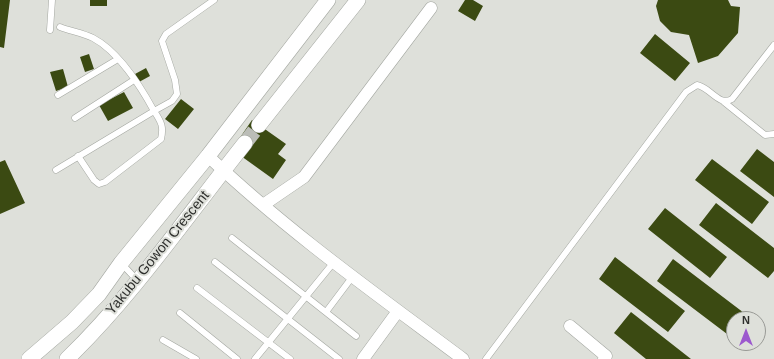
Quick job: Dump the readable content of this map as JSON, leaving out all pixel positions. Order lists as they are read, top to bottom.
{
  "streets": {
    "street": ["Yakubu Gowon Crescent"]
  },
  "north": "top"
}
